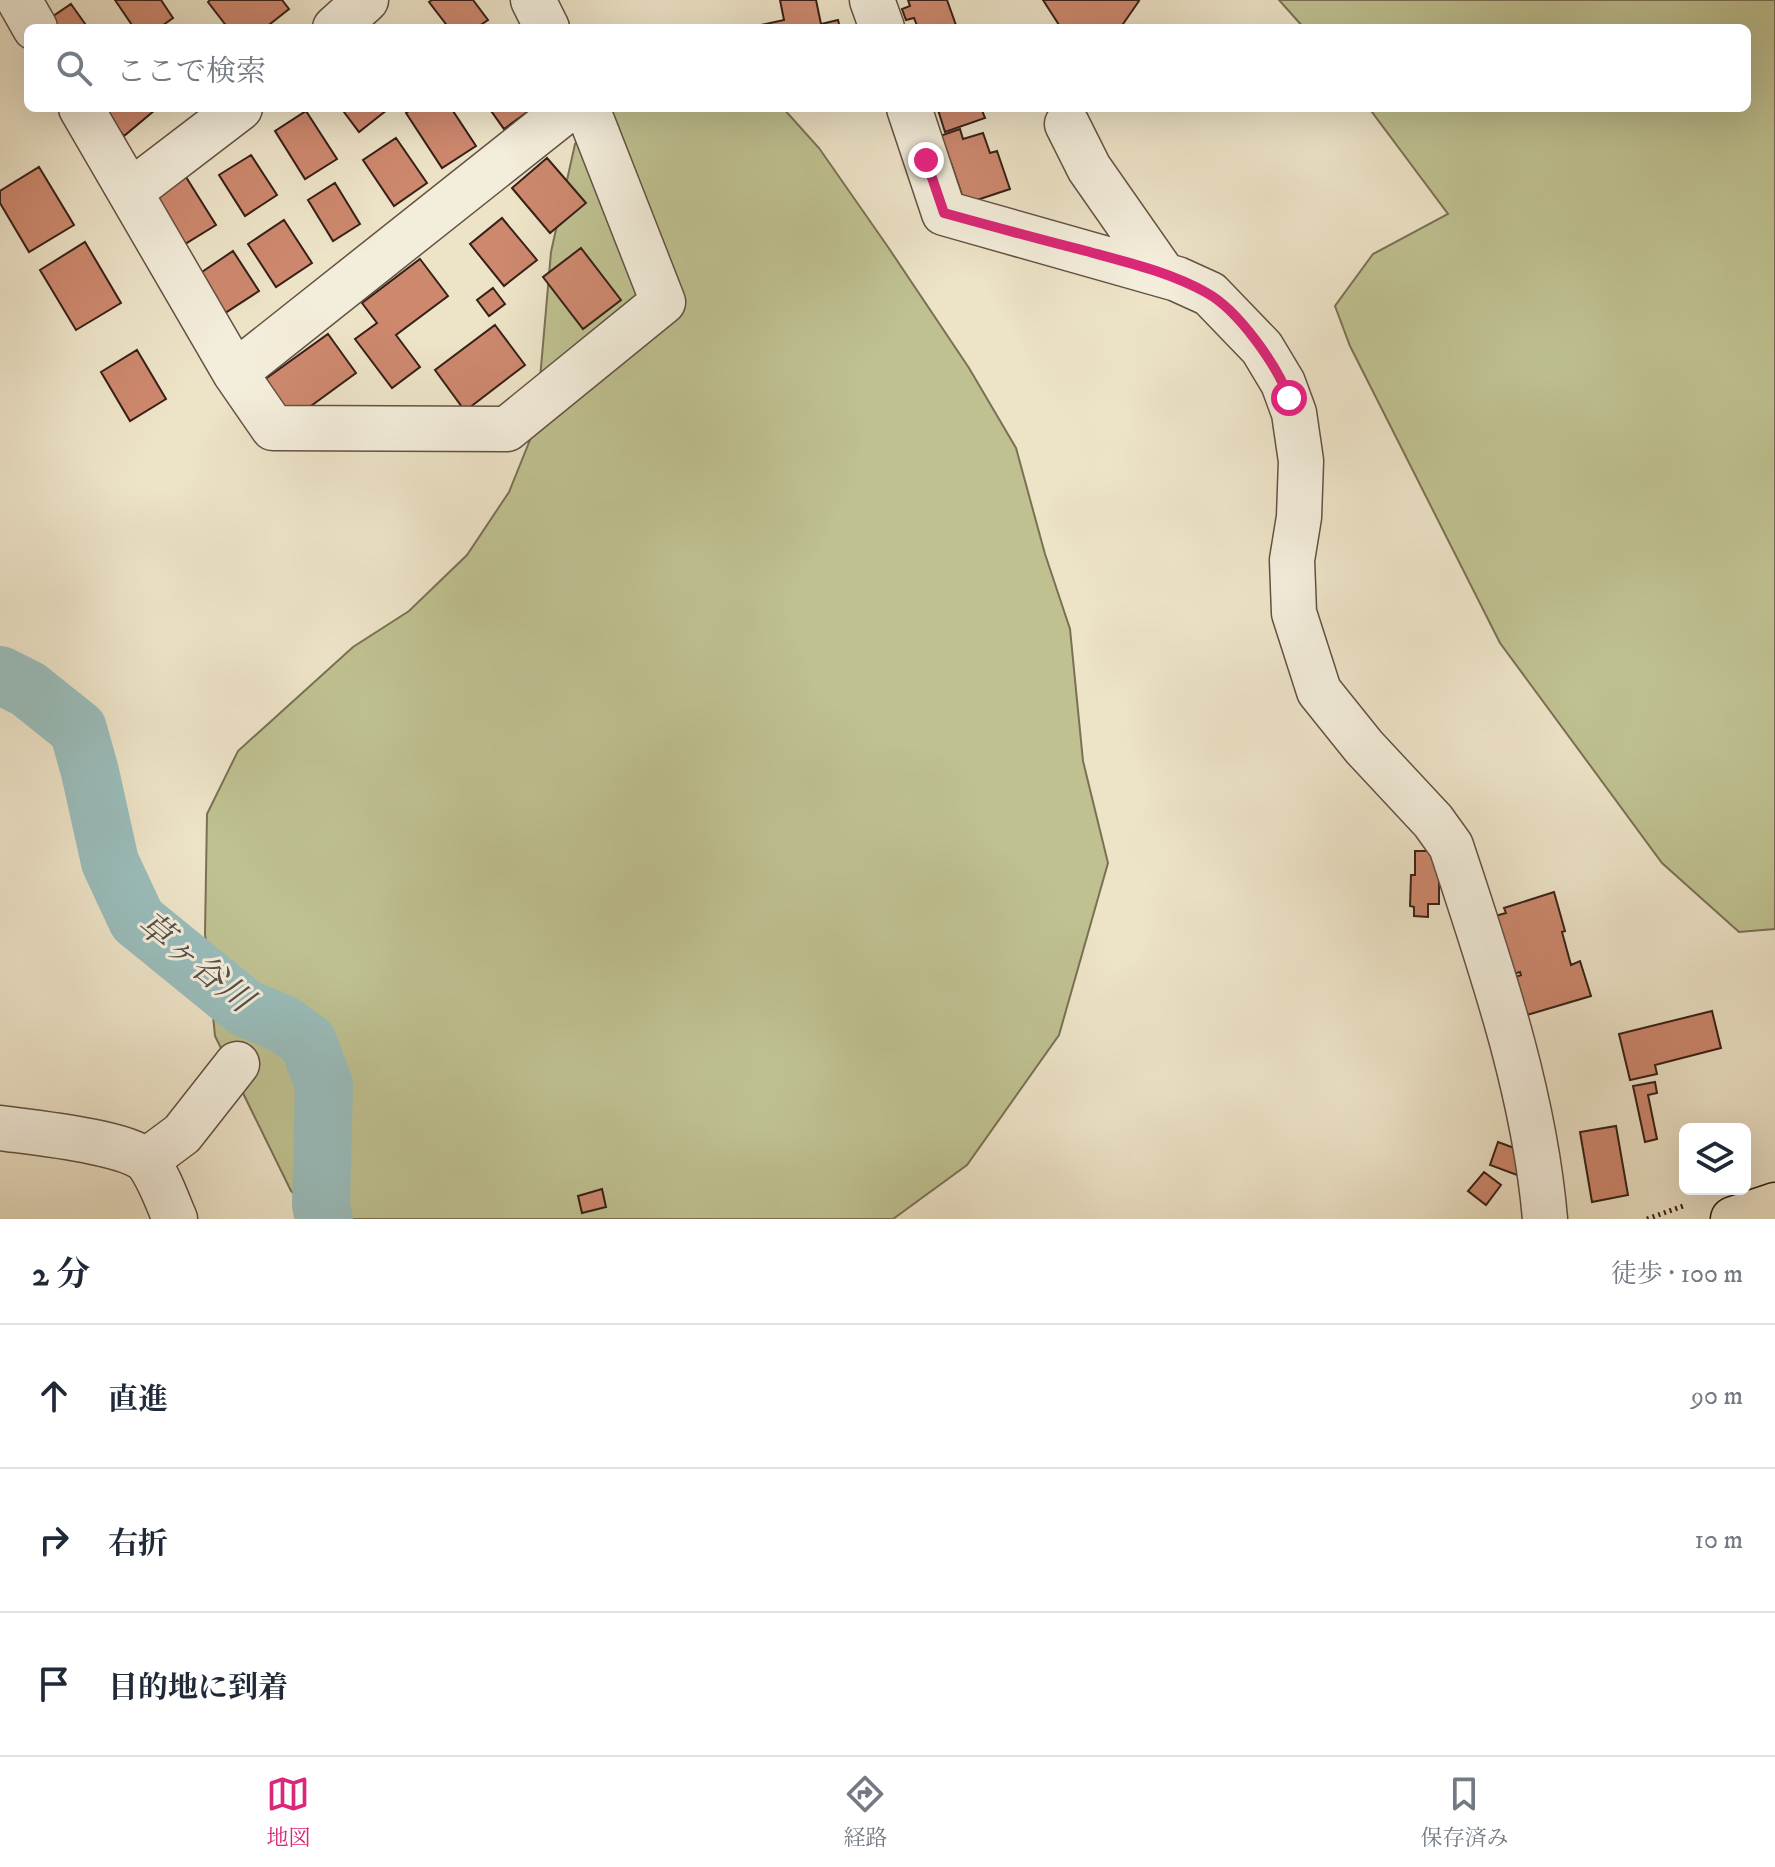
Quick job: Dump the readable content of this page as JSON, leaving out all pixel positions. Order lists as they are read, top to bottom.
{
  "water": ["草ヶ谷川"],
  "page": {
    "search": "ここで検索",
    "heading": ["2 分", "徒歩 · 100 m"],
    "list": [
      ["直進", "90 m"],
      ["右折", "10 m"],
      "目的地に到着"
    ],
    "nav": ["地図", "経路", "保存済み"]
  }
}
